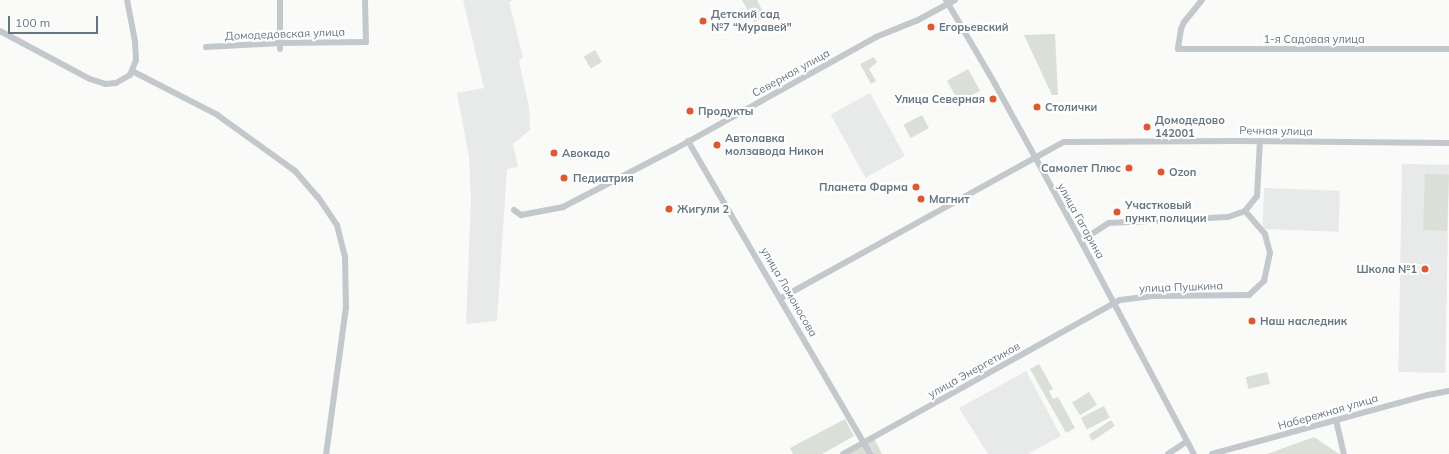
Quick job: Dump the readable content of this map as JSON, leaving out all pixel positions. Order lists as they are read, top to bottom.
{
  "streets": {
    "street": [
      "Домодедовская улица",
      "1-я Садовая улица",
      "Северная улица",
      "Речная улица",
      "улица Гагарина",
      "улица Пушкина",
      "улица Ломоносова",
      "улица Энергетиков",
      "Набережная улица"
    ]
  },
  "crossings": [
    ["Северная улица", "улица Гагарина"],
    ["Северная улица", "улица Ломоносова"],
    ["Речная улица", "улица Гагарина"],
    ["Речная улица", "улица Ломоносова"],
    ["улица Гагарина", "улица Пушкина"],
    ["улица Гагарина", "улица Энергетиков"],
    ["улица Пушкина", "улица Энергетиков"],
    ["улица Ломоносова", "улица Энергетиков"]
  ],
  "places": [
    "Детский сад №7 “Муравей\"",
    "Егорьевский",
    "Улица Северная",
    "Столички",
    "Продукты",
    "Домодедово 142001",
    "Автолавка молзавода Никон",
    "Авокадо",
    "Самолет Плюс",
    "Ozon",
    "Педиатрия",
    "Планета Фарма",
    "Магнит",
    "Жигули 2",
    "Участковый пункт полиции",
    "Школа №1",
    "Наш наследник"
  ],
  "scale_bar": "100 m"
}
